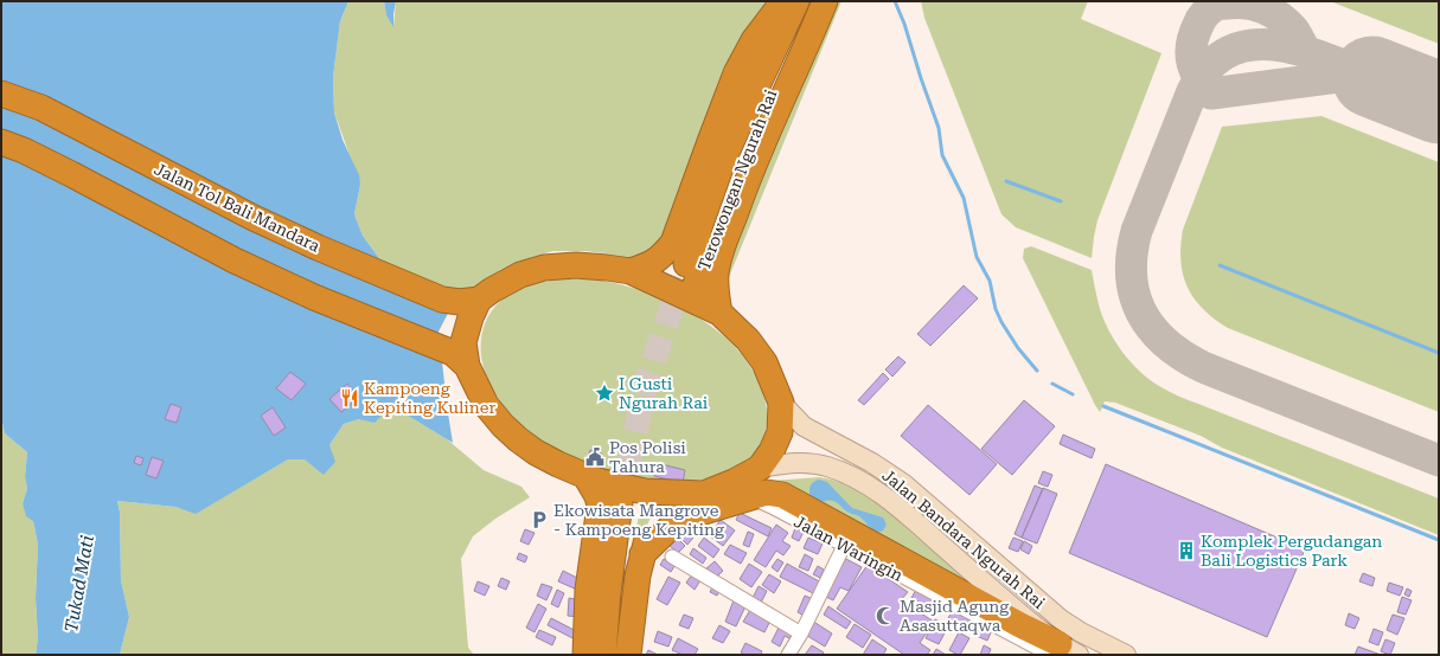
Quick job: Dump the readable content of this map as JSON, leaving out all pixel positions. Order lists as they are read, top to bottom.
{
  "streets": {
    "highway": ["Terowongan Ngurah Rai", "Jalan Tol Bali Mandara"],
    "main road": ["Jalan Bandara Ngurah Rai"],
    "street": ["Jalan Waringin"]
  },
  "water": ["Tukad Mati"],
  "places": {
    "place": ["I Gusti Ngurah Rai"],
    "restaurant": ["Kampoeng Kepiting Kuliner"],
    "public building": ["Pos Polisi Tahura"],
    "parking": ["Ekowisata Mangrove - Kampoeng Kepiting"],
    "building": ["Komplek Pergudangan Bali Logistics Park"],
    "mosque": ["Masjid Agung Asasuttaqwa"]
  }
}
